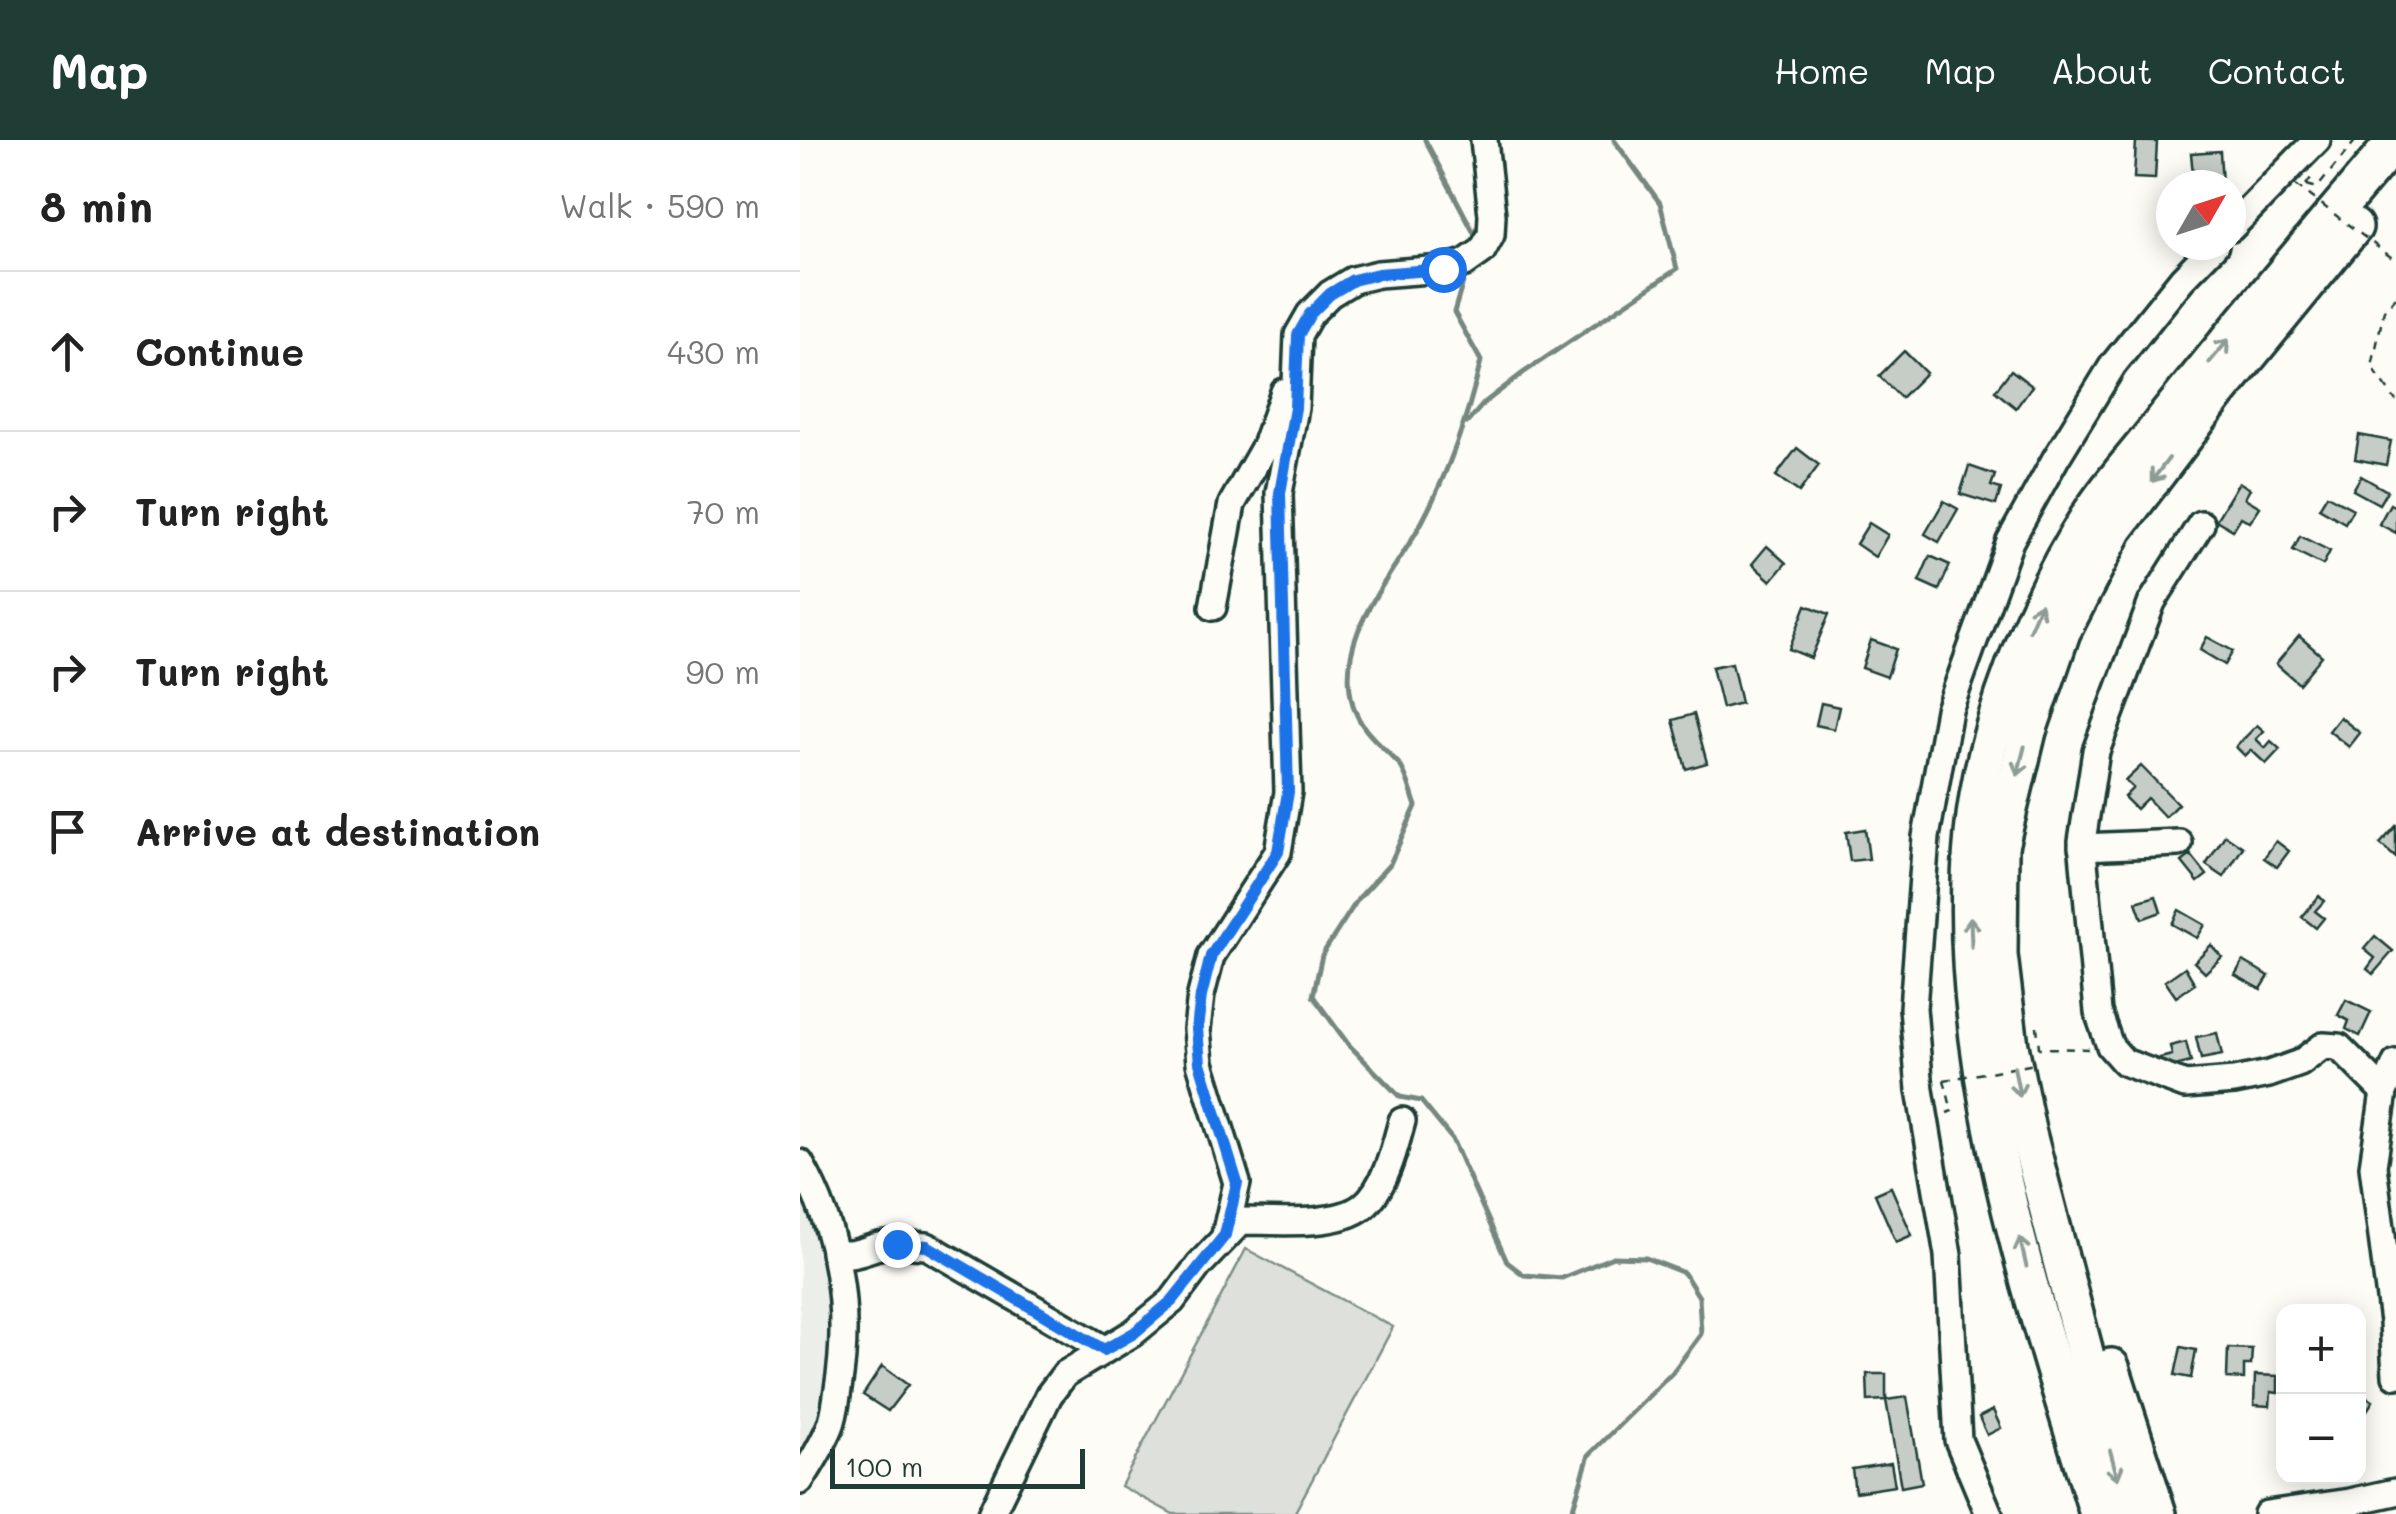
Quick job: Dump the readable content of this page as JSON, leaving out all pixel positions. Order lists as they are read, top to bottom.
{
  "scale_bar": "100 m",
  "north": "top right",
  "page": {
    "header": "Map",
    "nav": [
      "Home",
      "Map",
      "About",
      "Contact"
    ],
    "heading": ["8 min", "Walk · 590 m"],
    "list": [
      ["Continue", "430 m"],
      ["Turn right", "70 m"],
      ["Turn right", "90 m"],
      "Arrive at destination"
    ],
    "map_buttons": ["+", "−"],
    "scale": "100 m"
  }
}
